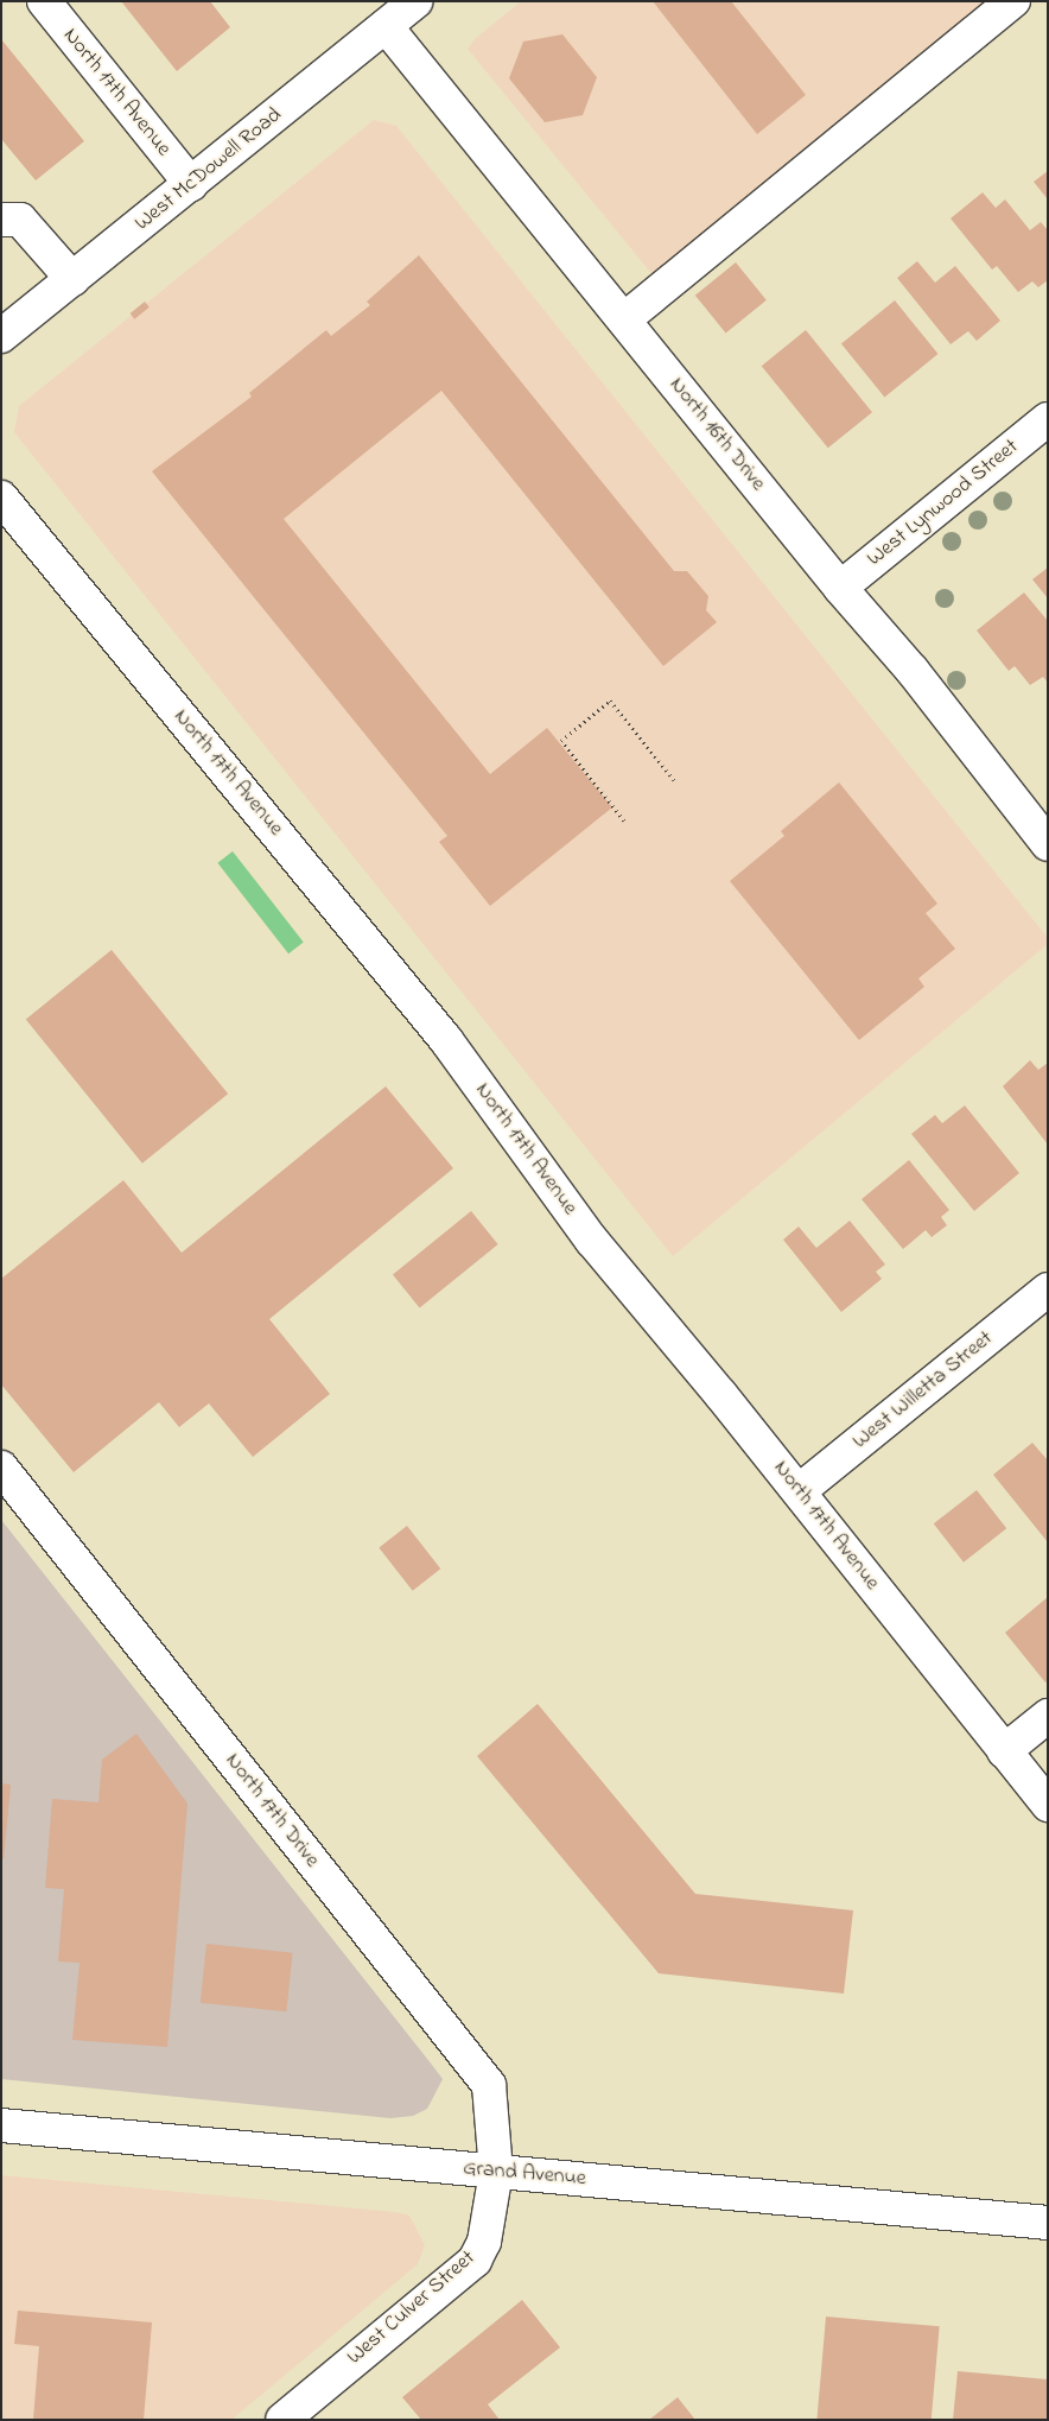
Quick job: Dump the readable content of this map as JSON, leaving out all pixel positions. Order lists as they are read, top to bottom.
{
  "streets": {
    "street": [
      "North 17th Avenue",
      "West McDowell Road",
      "North 16th Drive",
      "West Lynwood Street",
      "West Willetta Street",
      "North 17th Drive",
      "Grand Avenue",
      "West Culver Street"
    ]
  },
  "crossings": [
    ["North 17th Avenue", "West McDowell Road"],
    ["North 17th Avenue", "West Willetta Street"],
    ["West McDowell Road", "North 16th Drive"],
    ["North 16th Drive", "West Lynwood Street"],
    ["North 17th Drive", "Grand Avenue"],
    ["North 17th Drive", "West Culver Street"],
    ["Grand Avenue", "West Culver Street"]
  ]
}
